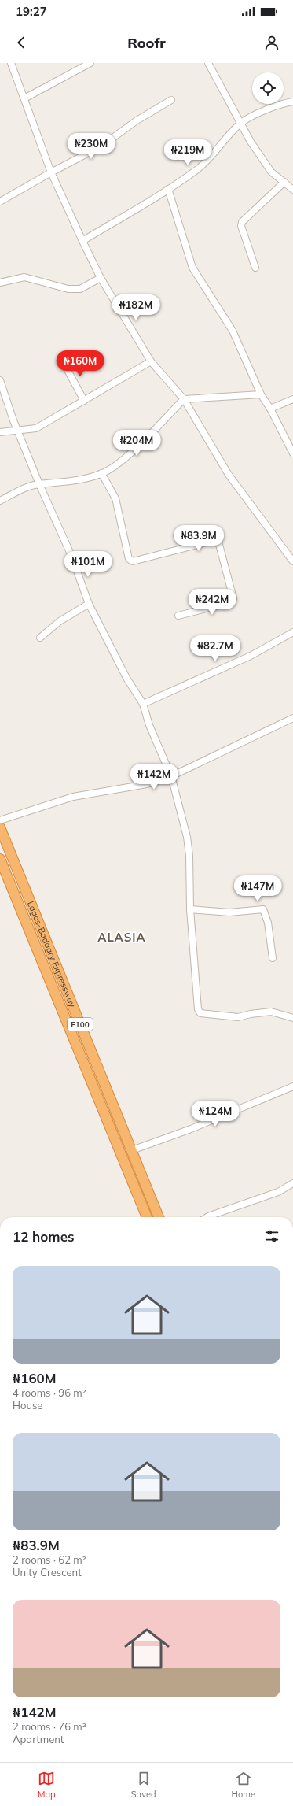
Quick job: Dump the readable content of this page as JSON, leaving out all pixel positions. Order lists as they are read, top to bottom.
{
  "streets": {
    "highway": ["Lagos-Badagry Expressway", "F100"]
  },
  "districts": ["ALASIA"],
  "page": {
    "status": "19:27",
    "header": "Roofr",
    "price": [
      "₦230M",
      "₦219M",
      "₦182M",
      "₦160M",
      "₦204M",
      "₦83.9M",
      "₦101M",
      "₦242M",
      "₦82.7M",
      "₦142M",
      "₦147M",
      "₦124M"
    ],
    "heading": "12 homes",
    "list": [
      {
        "name": "₦160M",
        "note": "4 rooms · 96 m² · House"
      },
      {
        "name": "₦83.9M",
        "note": "2 rooms · 62 m² · Unity Crescent"
      },
      {
        "name": "₦142M",
        "note": "2 rooms · 76 m² · Apartment"
      }
    ],
    "tabs": ["Map", "Saved", "Home"]
  }
}
